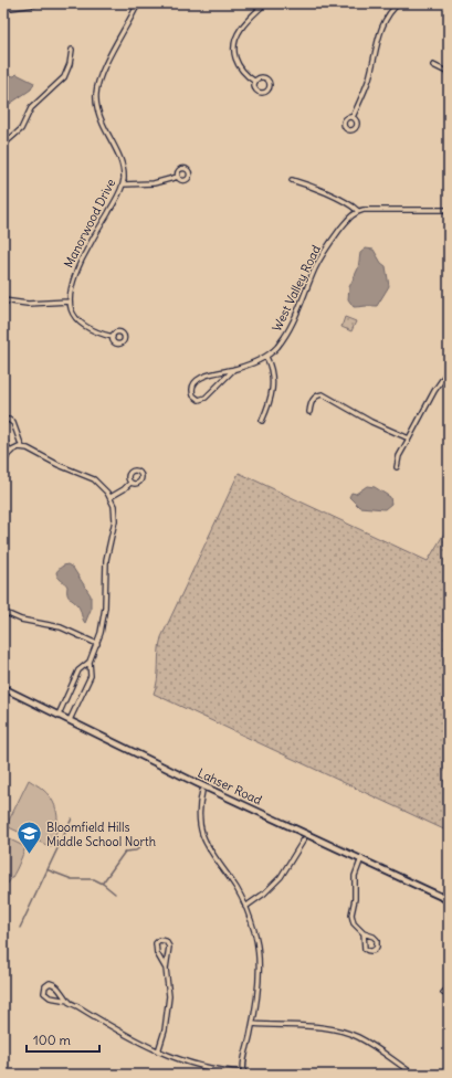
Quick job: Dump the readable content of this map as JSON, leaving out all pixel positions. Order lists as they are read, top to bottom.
{
  "streets": {
    "street": ["Manorwood Drive", "West Valley Road", "Lahser Road"]
  },
  "places": {
    "school or university": ["Bloomfield Hills Middle School North"]
  },
  "scale_bar": "100 m"
}
